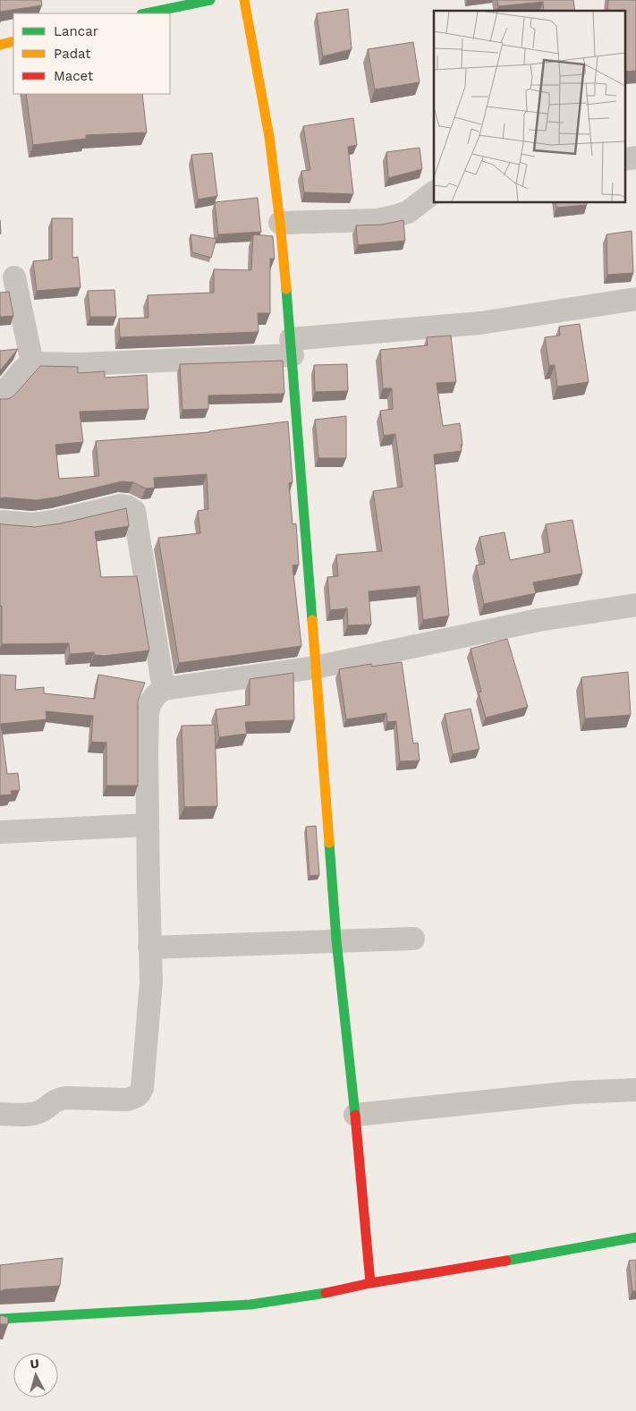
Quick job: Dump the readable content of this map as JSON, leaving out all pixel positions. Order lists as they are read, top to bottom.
{
  "legend": ["Lancar", "Padat", "Macet"],
  "north": "top"
}
